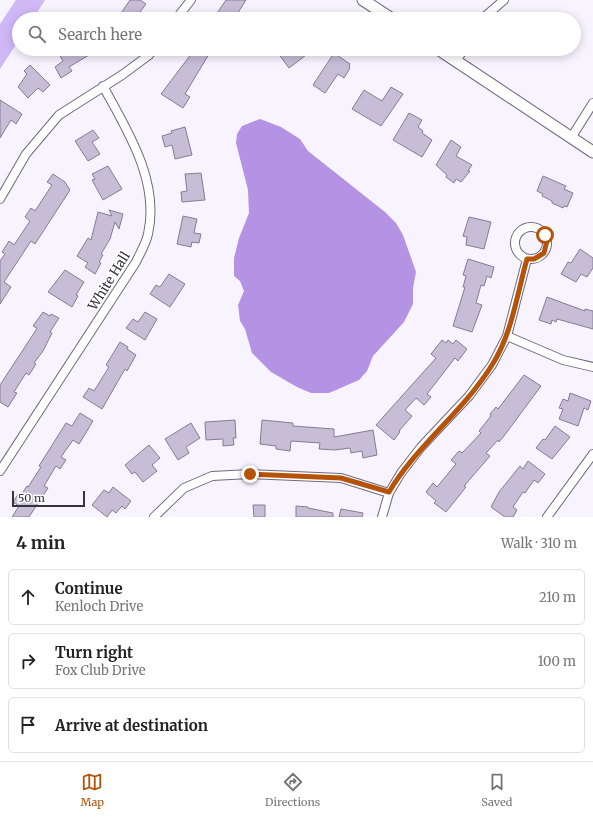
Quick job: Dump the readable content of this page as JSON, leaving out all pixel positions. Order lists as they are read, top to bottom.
{
  "streets": {
    "street": ["White Hall"]
  },
  "scale_bar": "50 m",
  "page": {
    "search": "Search here",
    "scale": "50 m",
    "heading": ["4 min", "Walk · 310 m"],
    "list": [
      ["Continue", "Kenloch Drive", "210 m"],
      ["Turn right", "Fox Club Drive", "100 m"],
      "Arrive at destination"
    ],
    "nav": ["Map", "Directions", "Saved"]
  }
}
